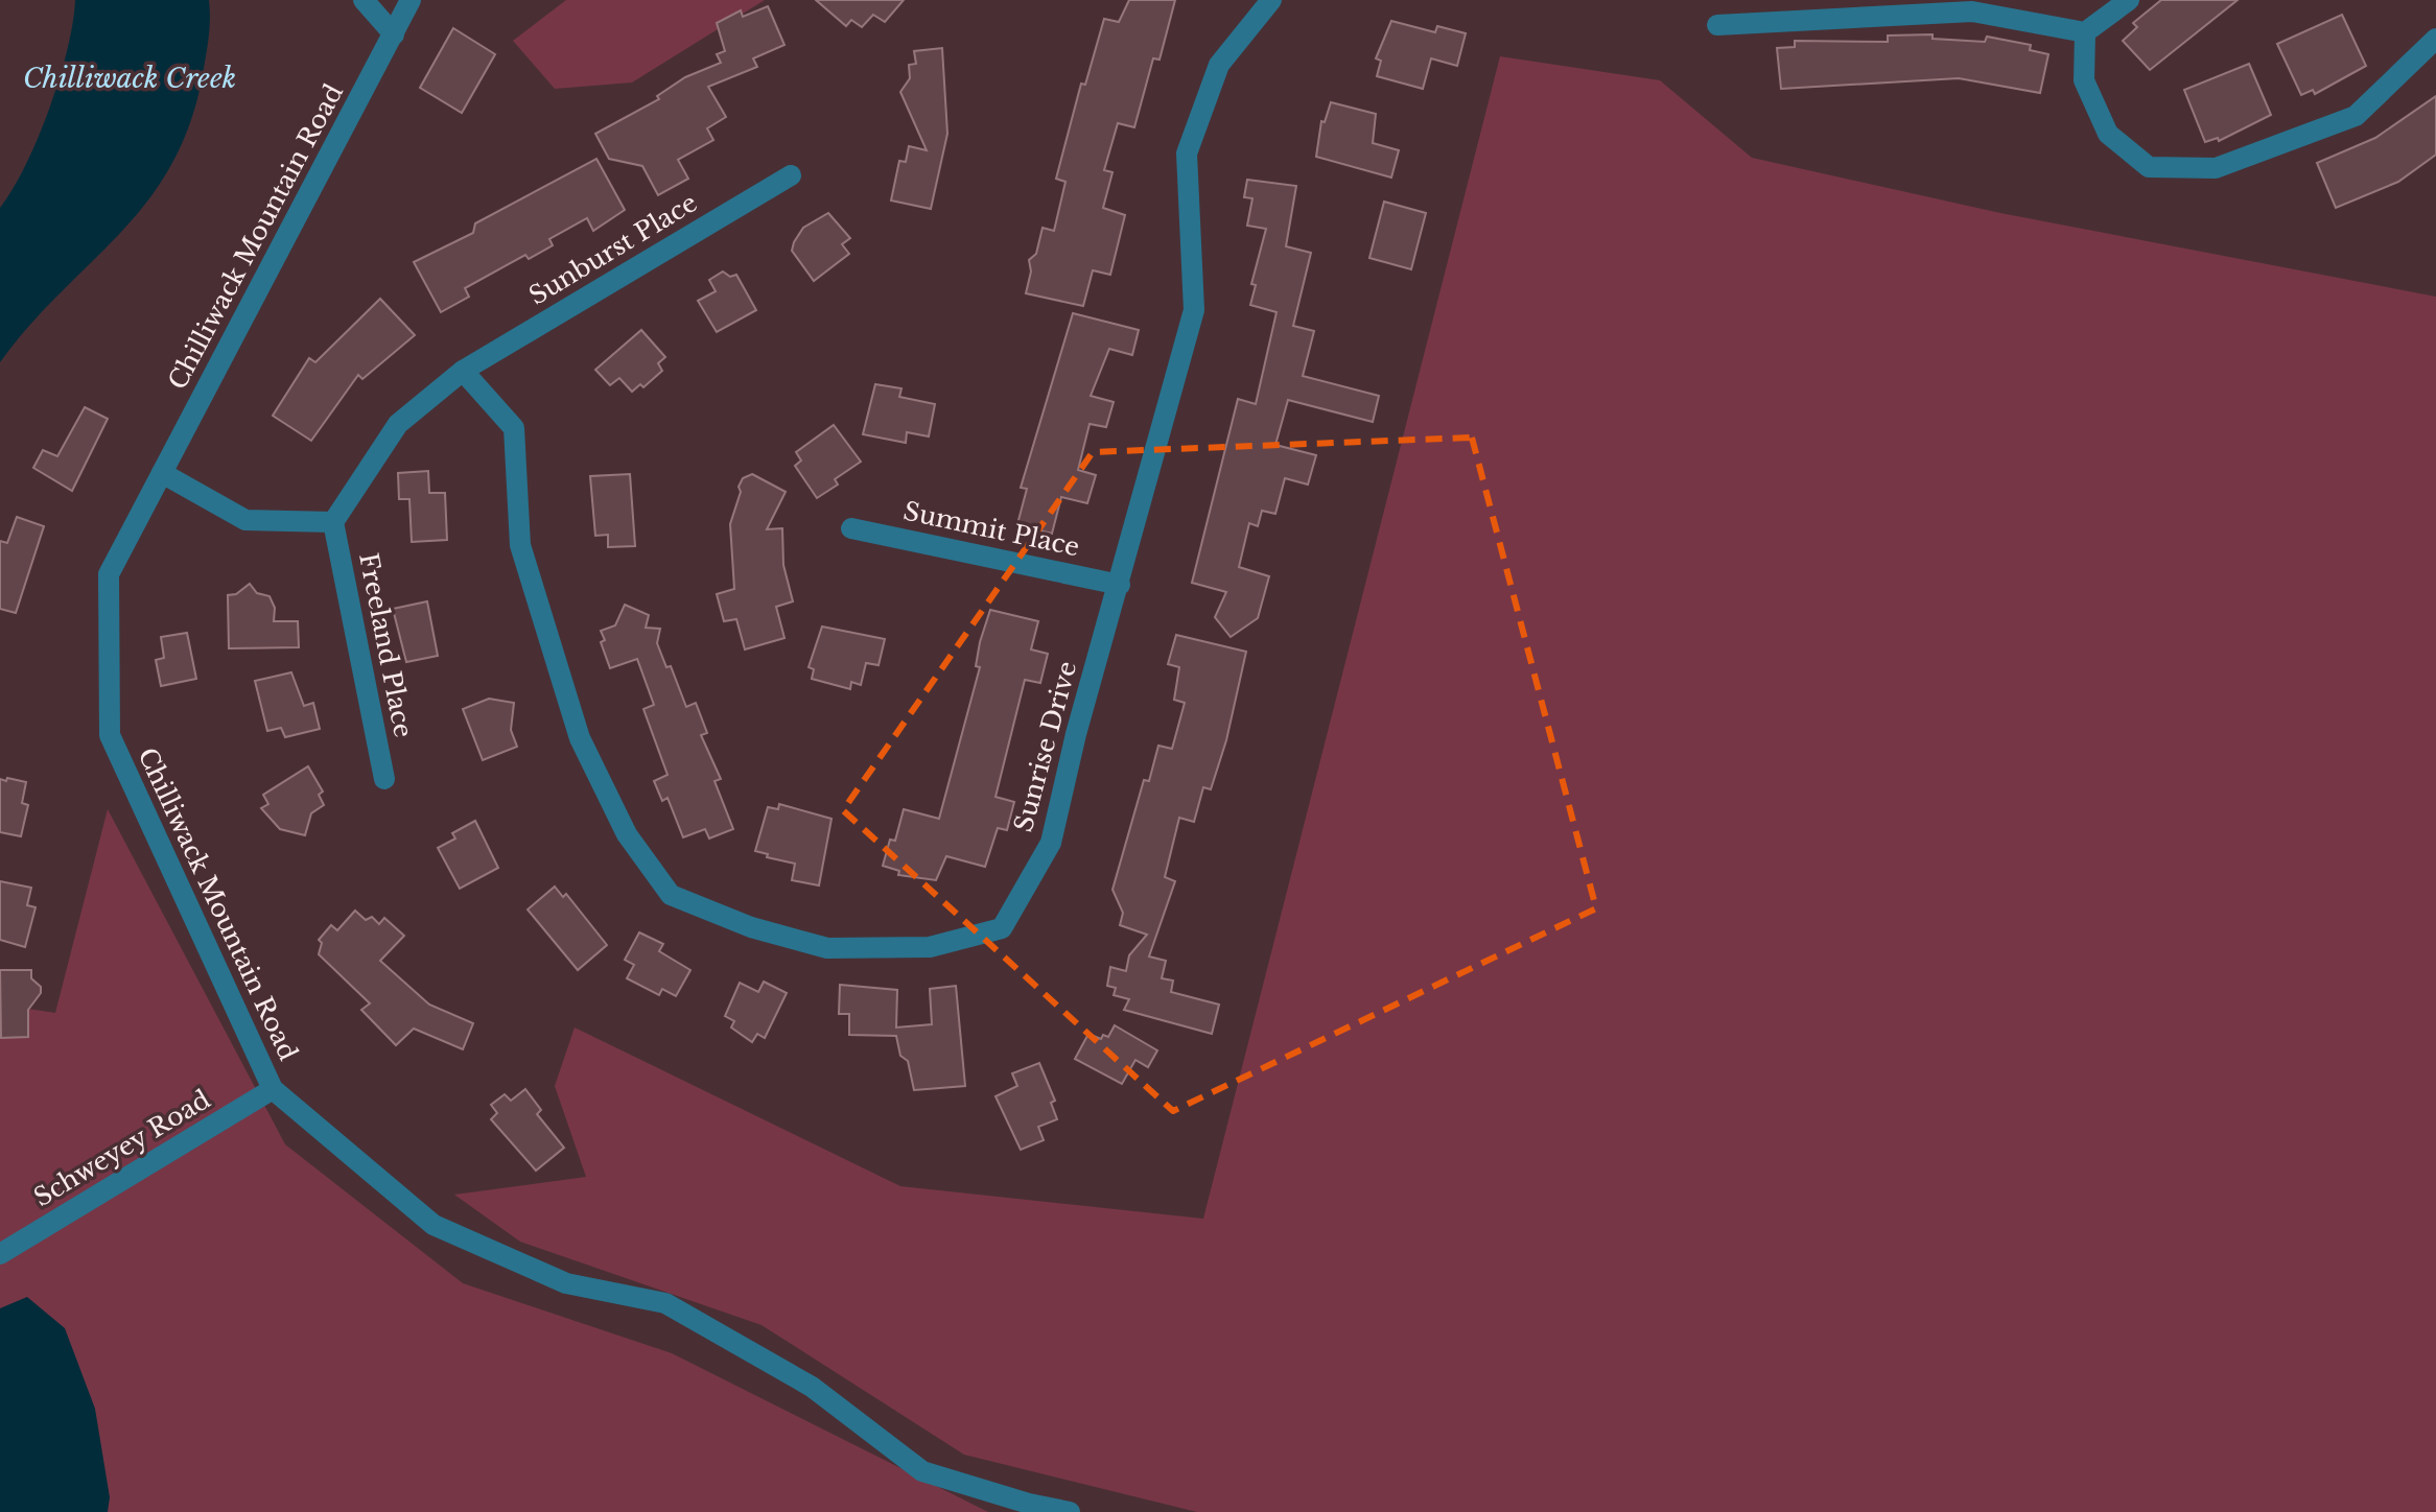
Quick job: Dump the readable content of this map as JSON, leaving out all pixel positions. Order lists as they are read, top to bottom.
{
  "streets": {
    "street": [
      "Chilliwack Mountain Road",
      "Sunburst Place",
      "Summit Place",
      "Freeland Place",
      "Sunrise Drive",
      "Schweyey Road"
    ]
  },
  "crossings": [
    ["Chilliwack Mountain Road", "Schweyey Road"],
    ["Sunburst Place", "Sunrise Drive"],
    ["Summit Place", "Sunrise Drive"]
  ],
  "water": ["Chilliwack Creek"]
}
